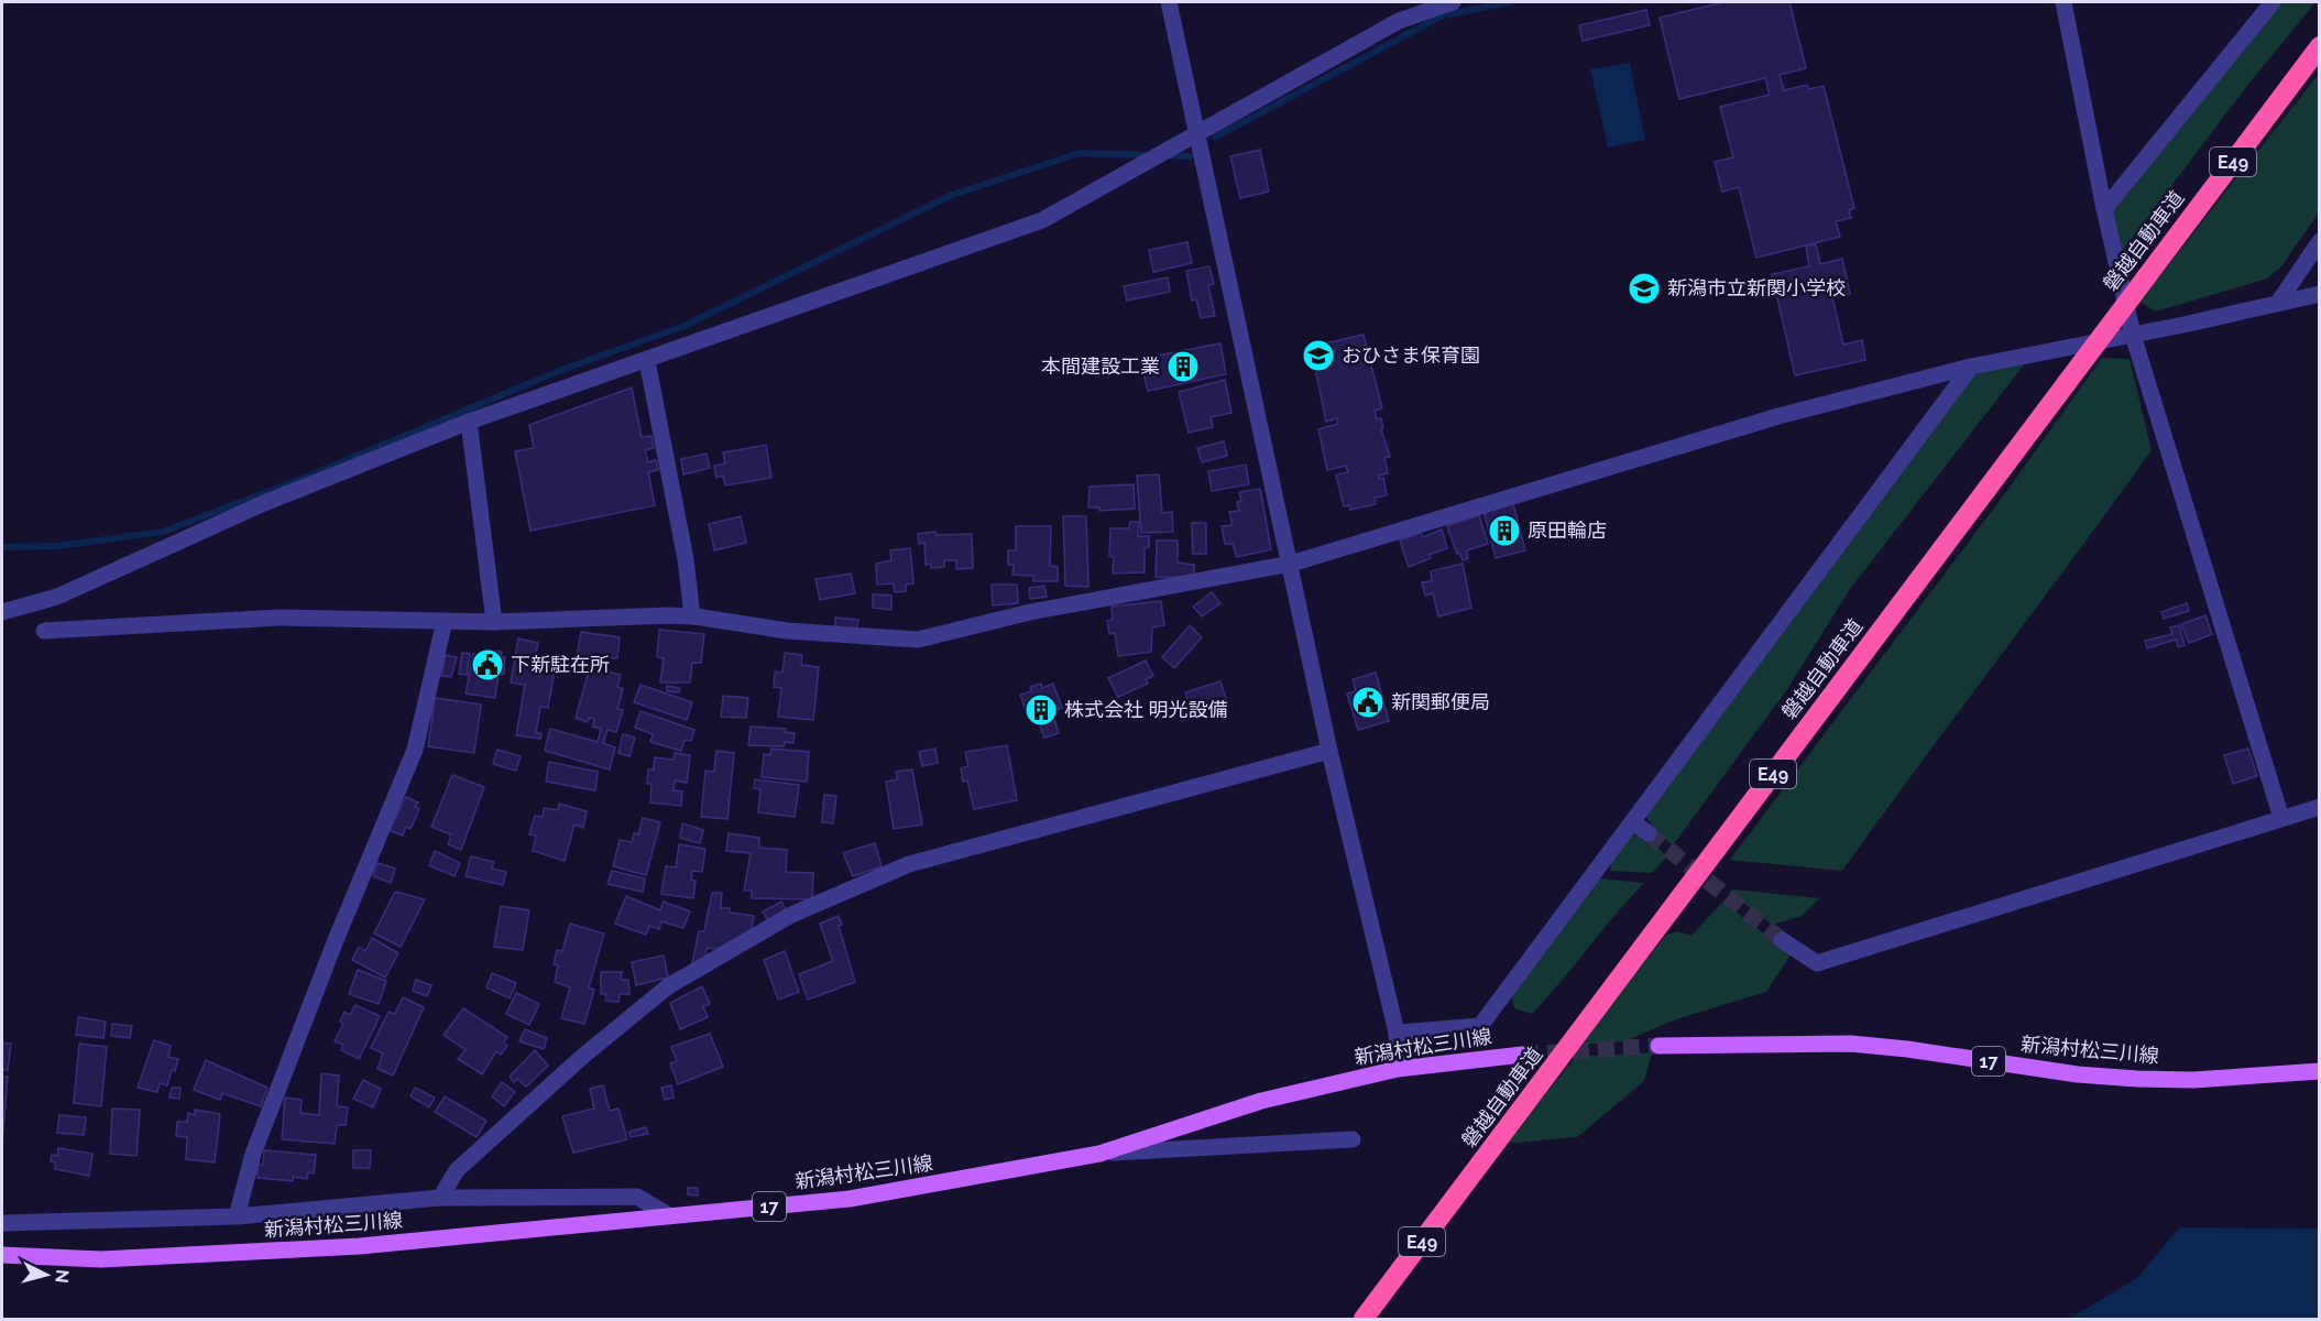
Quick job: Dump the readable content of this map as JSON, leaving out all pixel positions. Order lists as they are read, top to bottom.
{
  "streets": {
    "highway": ["E49", "磐越自動車道"],
    "main road": ["新潟村松三川線", "17"]
  },
  "places": {
    "school or university": ["新潟市立新関小学校", "おひさま保育園"],
    "building": ["本間建設工業", "原田輪店", "株式会社 明光設備"],
    "public building": ["下新駐在所", "新関郵便局"]
  },
  "north": "right"
}
